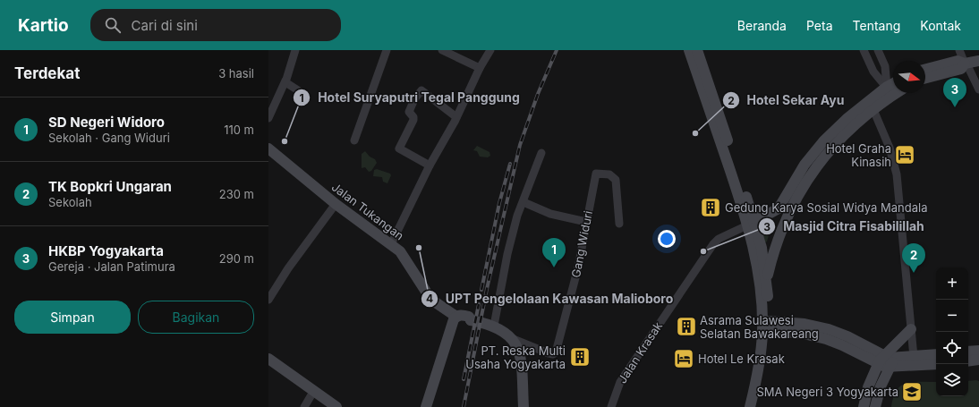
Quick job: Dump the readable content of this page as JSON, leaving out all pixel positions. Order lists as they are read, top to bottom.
{
  "streets": {
    "street": ["Jalan Tukangan", "Gang Widuri", "Jalan Krasak"]
  },
  "places": {
    "other": [
      "Hotel Sekar Ayu",
      "Hotel Suryaputri Tegal Panggung",
      "UPT Pengelolaan Kawasan Malioboro",
      "Masjid Citra Fisabilillah"
    ],
    "hotel": ["Hotel Graha Kinasih", "Hotel Le Krasak"],
    "building": ["Gedung Karya Sosial Widya Mandala", "Asrama Sulawesi Selatan Bawakareang", "PT. Reska Multi Usaha Yogyakarta"],
    "school or university": ["SMA Negeri 3 Yogyakarta"]
  },
  "north": "right",
  "page": {
    "header": "Kartio",
    "search": "Cari di sini",
    "nav": [
      "Beranda",
      "Peta",
      "Tentang",
      "Kontak"
    ],
    "heading": ["Terdekat", "3 hasil"],
    "pins": ["3", "1", "2"],
    "list": [
      {
        "mark": "1",
        "name": "SD Negeri Widoro",
        "note": "Sekolah · Gang Widuri",
        "value": "110 m"
      },
      {
        "mark": "2",
        "name": "TK Bopkri Ungaran",
        "note": "Sekolah",
        "value": "230 m"
      },
      {
        "mark": "3",
        "name": "HKBP Yogyakarta",
        "note": "Gereja · Jalan Patimura",
        "value": "290 m"
      }
    ],
    "map_buttons": ["+", "−"],
    "buttons": ["Simpan", "Bagikan"]
  }
}
